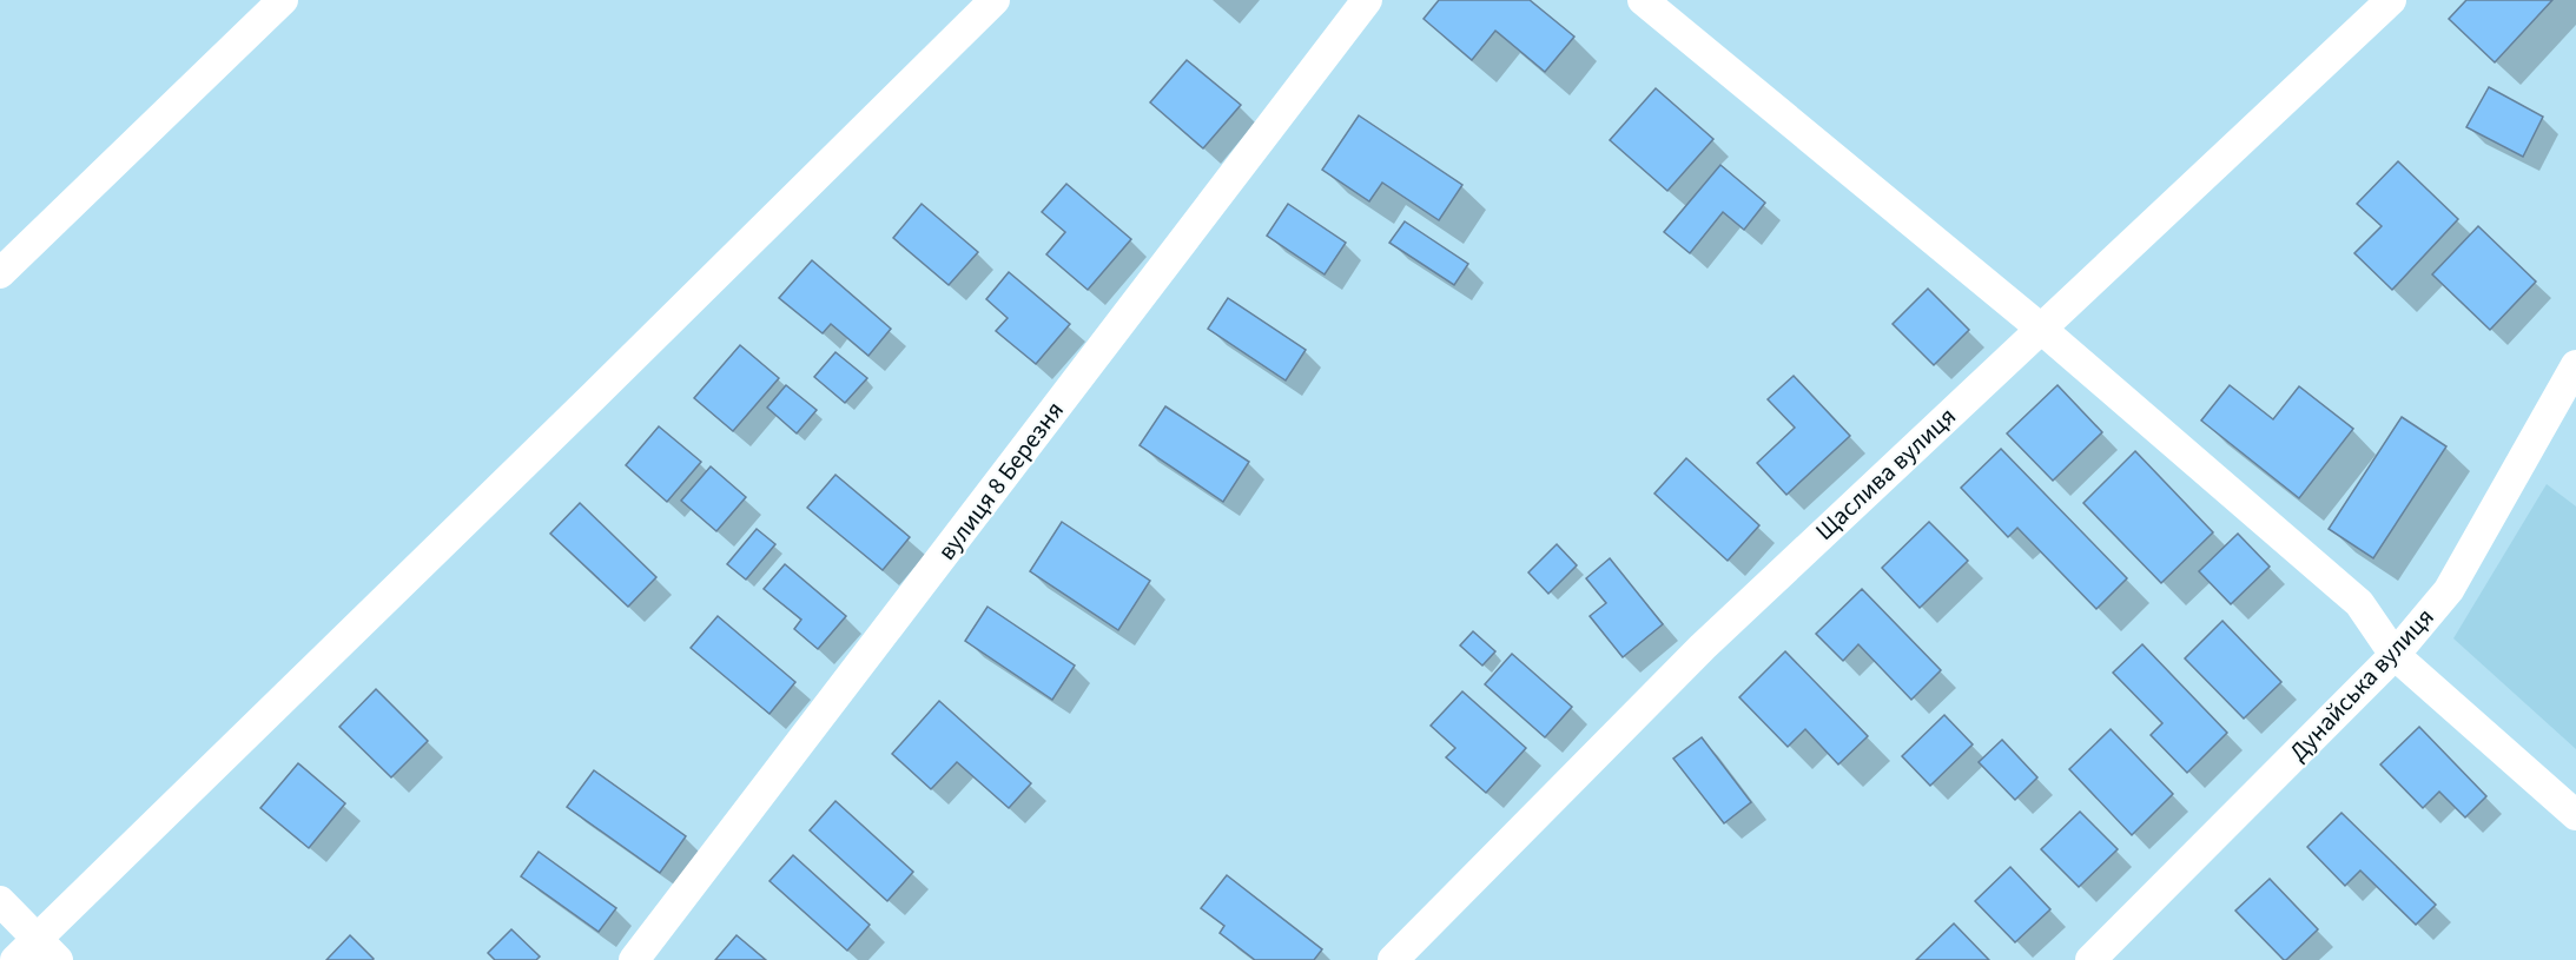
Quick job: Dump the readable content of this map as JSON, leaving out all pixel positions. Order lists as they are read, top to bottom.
{
  "streets": {
    "street": ["Щаслива вулиця", "вулиця 8 Березня", "Дунайська вулиця"]
  }
}
